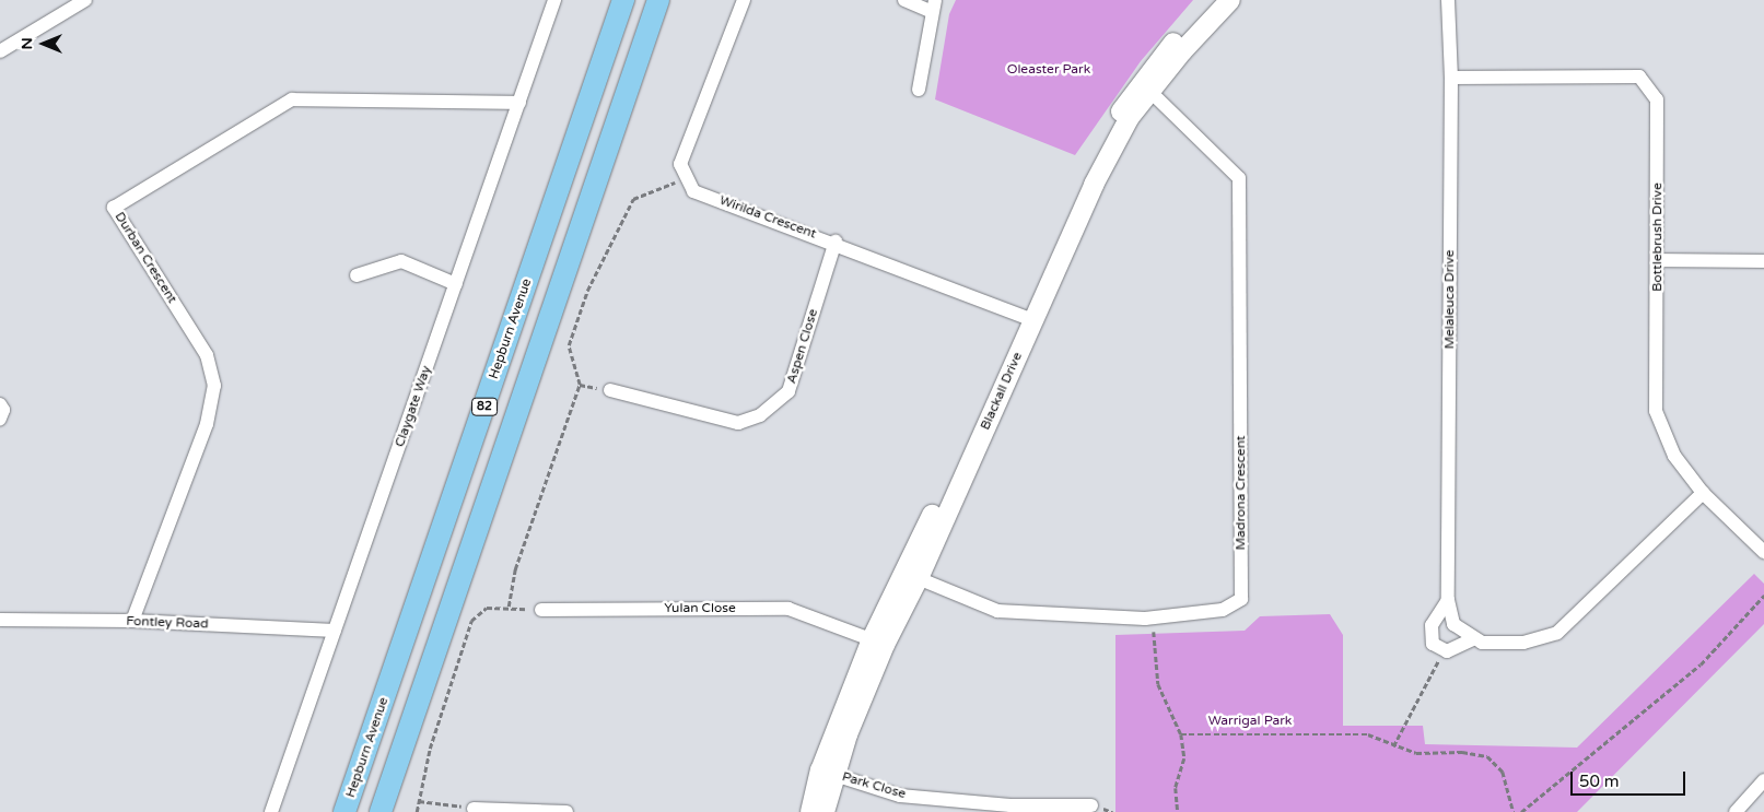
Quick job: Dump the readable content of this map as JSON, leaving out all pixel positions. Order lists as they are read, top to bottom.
{
  "streets": {
    "main road": ["Hepburn Avenue", "Blackall Drive", "82"],
    "street": [
      "Wirilda Crescent",
      "Bottlebrush Drive",
      "Durban Crescent",
      "Melaleuca Drive",
      "Aspen Close",
      "Claygate Way",
      "Madrona Crescent",
      "Yulan Close",
      "Fontley Road",
      "Park Close"
    ]
  },
  "crossings": [
    ["Wirilda Crescent", "Aspen Close"],
    ["Wirilda Crescent", "Blackall Drive"],
    ["Bottlebrush Drive", "Melaleuca Drive"],
    ["Durban Crescent", "Claygate Way"],
    ["Durban Crescent", "Fontley Road"],
    ["Blackall Drive", "Madrona Crescent"],
    ["Blackall Drive", "Yulan Close"],
    ["Blackall Drive", "Park Close"],
    ["Claygate Way", "Fontley Road"]
  ],
  "parks": ["Oleaster Park", "Warrigal Park"],
  "scale_bar": "50 m",
  "north": "left"
}
